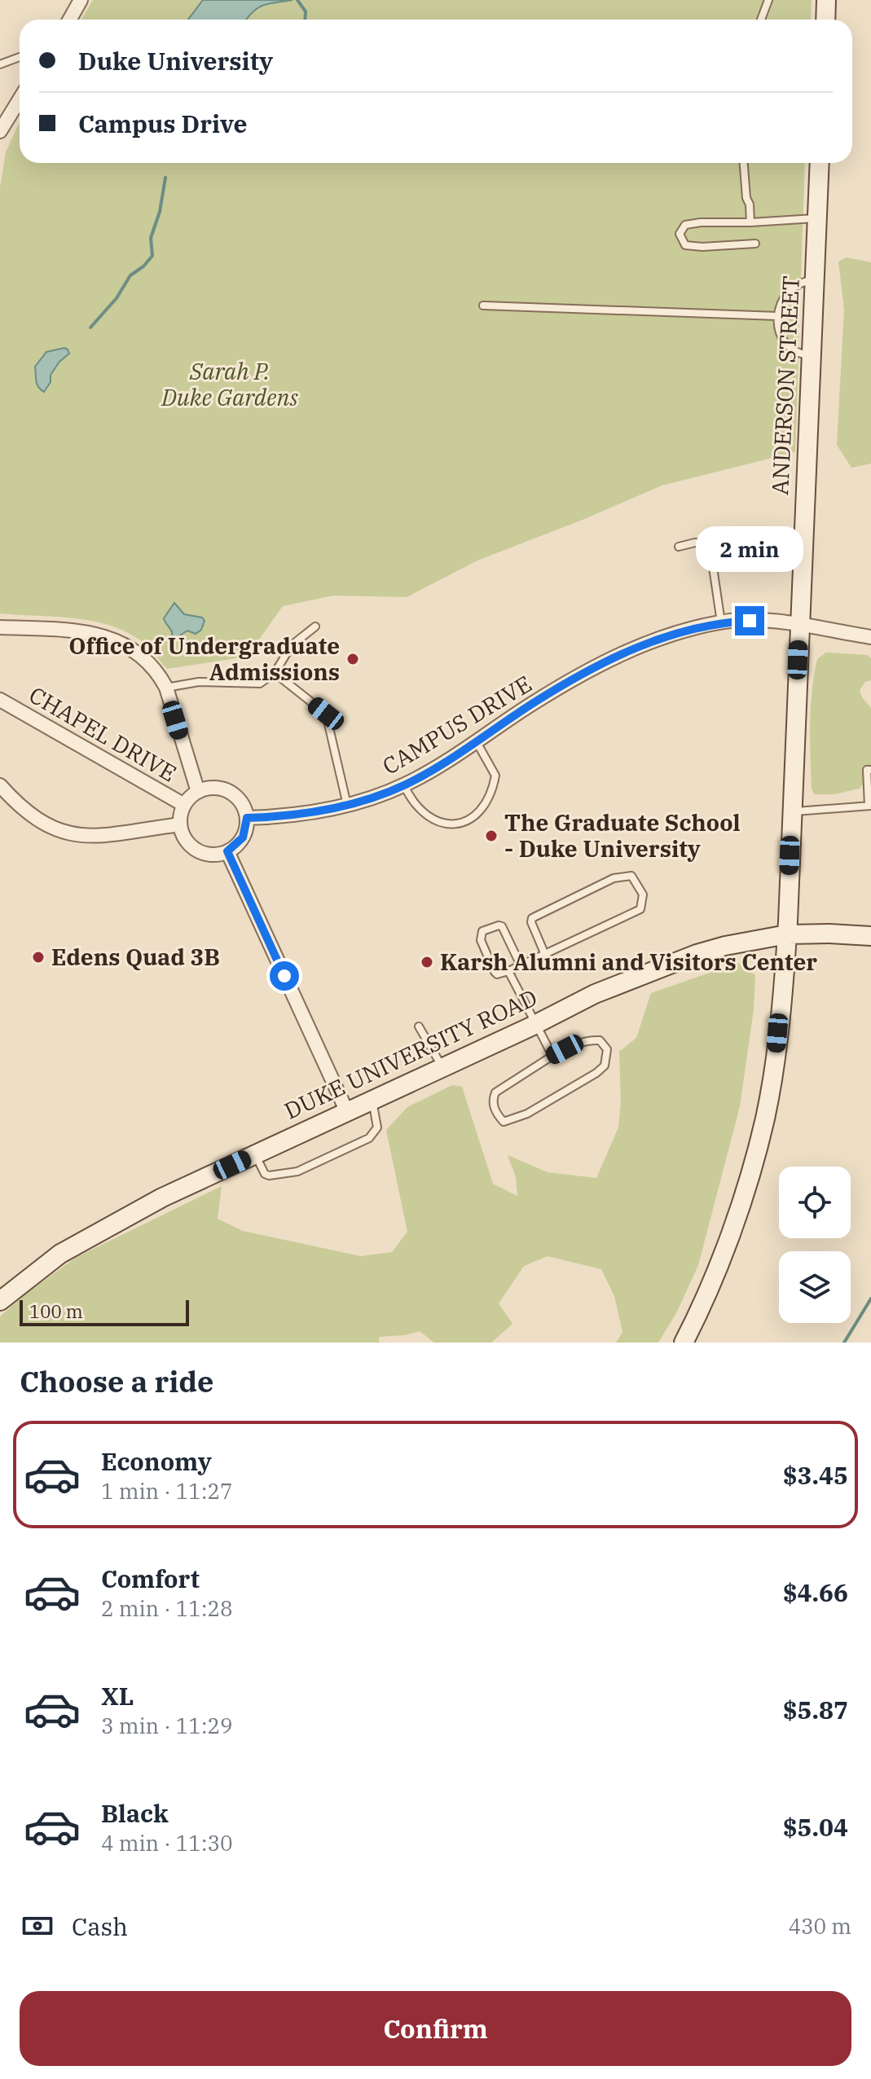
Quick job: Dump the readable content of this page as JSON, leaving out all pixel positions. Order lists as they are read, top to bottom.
{
  "streets": {
    "street": [
      "ANDERSON STREET",
      "CAMPUS DRIVE",
      "CHAPEL DRIVE",
      "DUKE UNIVERSITY ROAD"
    ]
  },
  "crossings": [
    ["ANDERSON STREET", "CAMPUS DRIVE"],
    ["ANDERSON STREET", "DUKE UNIVERSITY ROAD"],
    ["CAMPUS DRIVE", "CHAPEL DRIVE"]
  ],
  "parks": ["Sarah P. Duke Gardens"],
  "places": [
    "Office of Undergraduate Admissions",
    "The Graduate School - Duke University",
    "Edens Quad 3B",
    "Karsh Alumni and Visitors Center"
  ],
  "scale_bar": "100 m",
  "page": {
    "banner": ["Duke University", "Campus Drive"],
    "bubble": "2 min",
    "scale": "100 m",
    "heading": "Choose a ride",
    "list": [
      {
        "name": "Economy",
        "note": "1 min · 11:27",
        "value": "$3.45"
      },
      {
        "name": "Comfort",
        "note": "2 min · 11:28",
        "value": "$4.66"
      },
      {
        "name": "XL",
        "note": "3 min · 11:29",
        "value": "$5.87"
      },
      {
        "name": "Black",
        "note": "4 min · 11:30",
        "value": "$5.04"
      }
    ],
    "pay": ["Cash", "430 m"],
    "buttons": "Confirm"
  }
}
